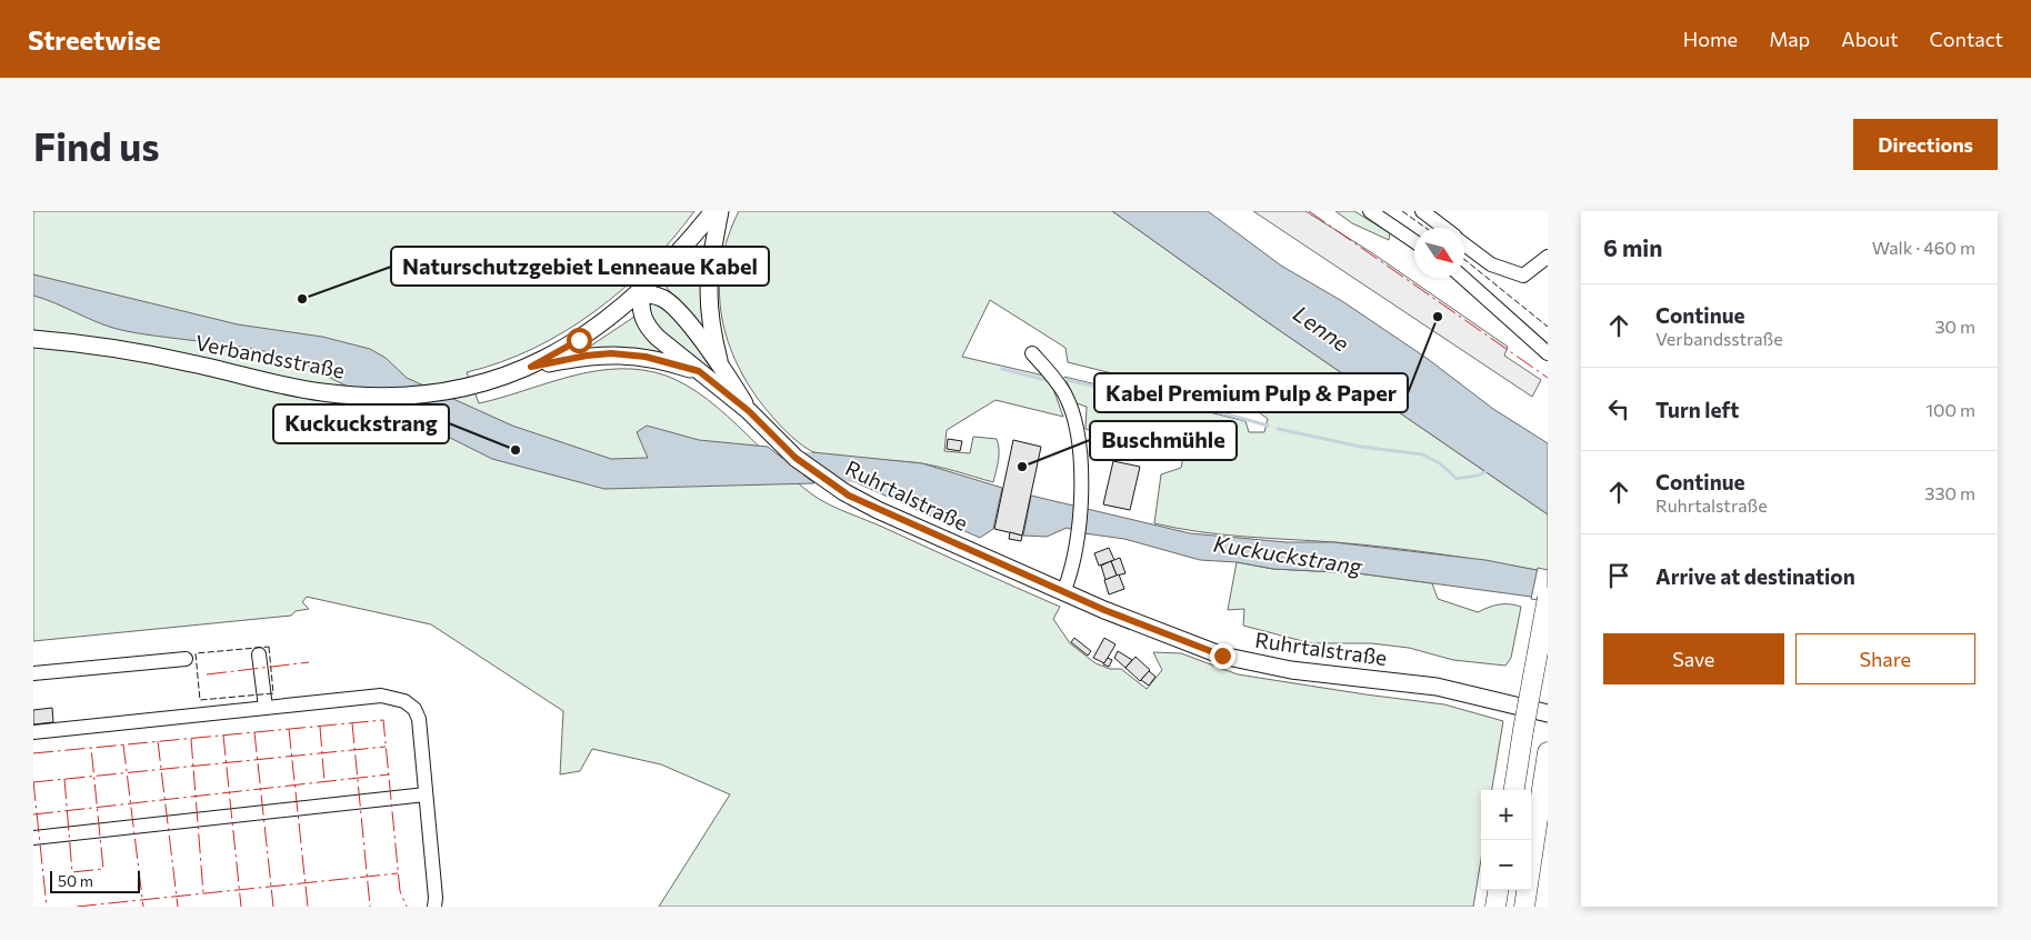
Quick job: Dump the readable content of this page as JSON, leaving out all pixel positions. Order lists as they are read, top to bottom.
{
  "streets": {
    "main road": ["Verbandsstraße", "Ruhrtalstraße"]
  },
  "crossings": [
    ["Verbandsstraße", "Ruhrtalstraße"]
  ],
  "water": ["Lenne", "Kuckuckstrang"],
  "places": [
    "Naturschutzgebiet Lenneaue Kabel",
    "Kabel Premium Pulp & Paper",
    "Kuckuckstrang",
    "Buschmühle"
  ],
  "scale_bar": "50 m",
  "north": "bottom right",
  "page": {
    "header": "Streetwise",
    "nav": [
      "Home",
      "Map",
      "About",
      "Contact"
    ],
    "buttons": [
      "Directions",
      ["Save", "Share"]
    ],
    "title": "Find us",
    "heading": ["6 min", "Walk · 460 m"],
    "list": [
      ["Continue", "Verbandsstraße", "30 m"],
      ["Turn left", "100 m"],
      ["Continue", "Ruhrtalstraße", "330 m"],
      "Arrive at destination"
    ],
    "map_buttons": ["+", "−"],
    "scale": "50 m"
  }
}
